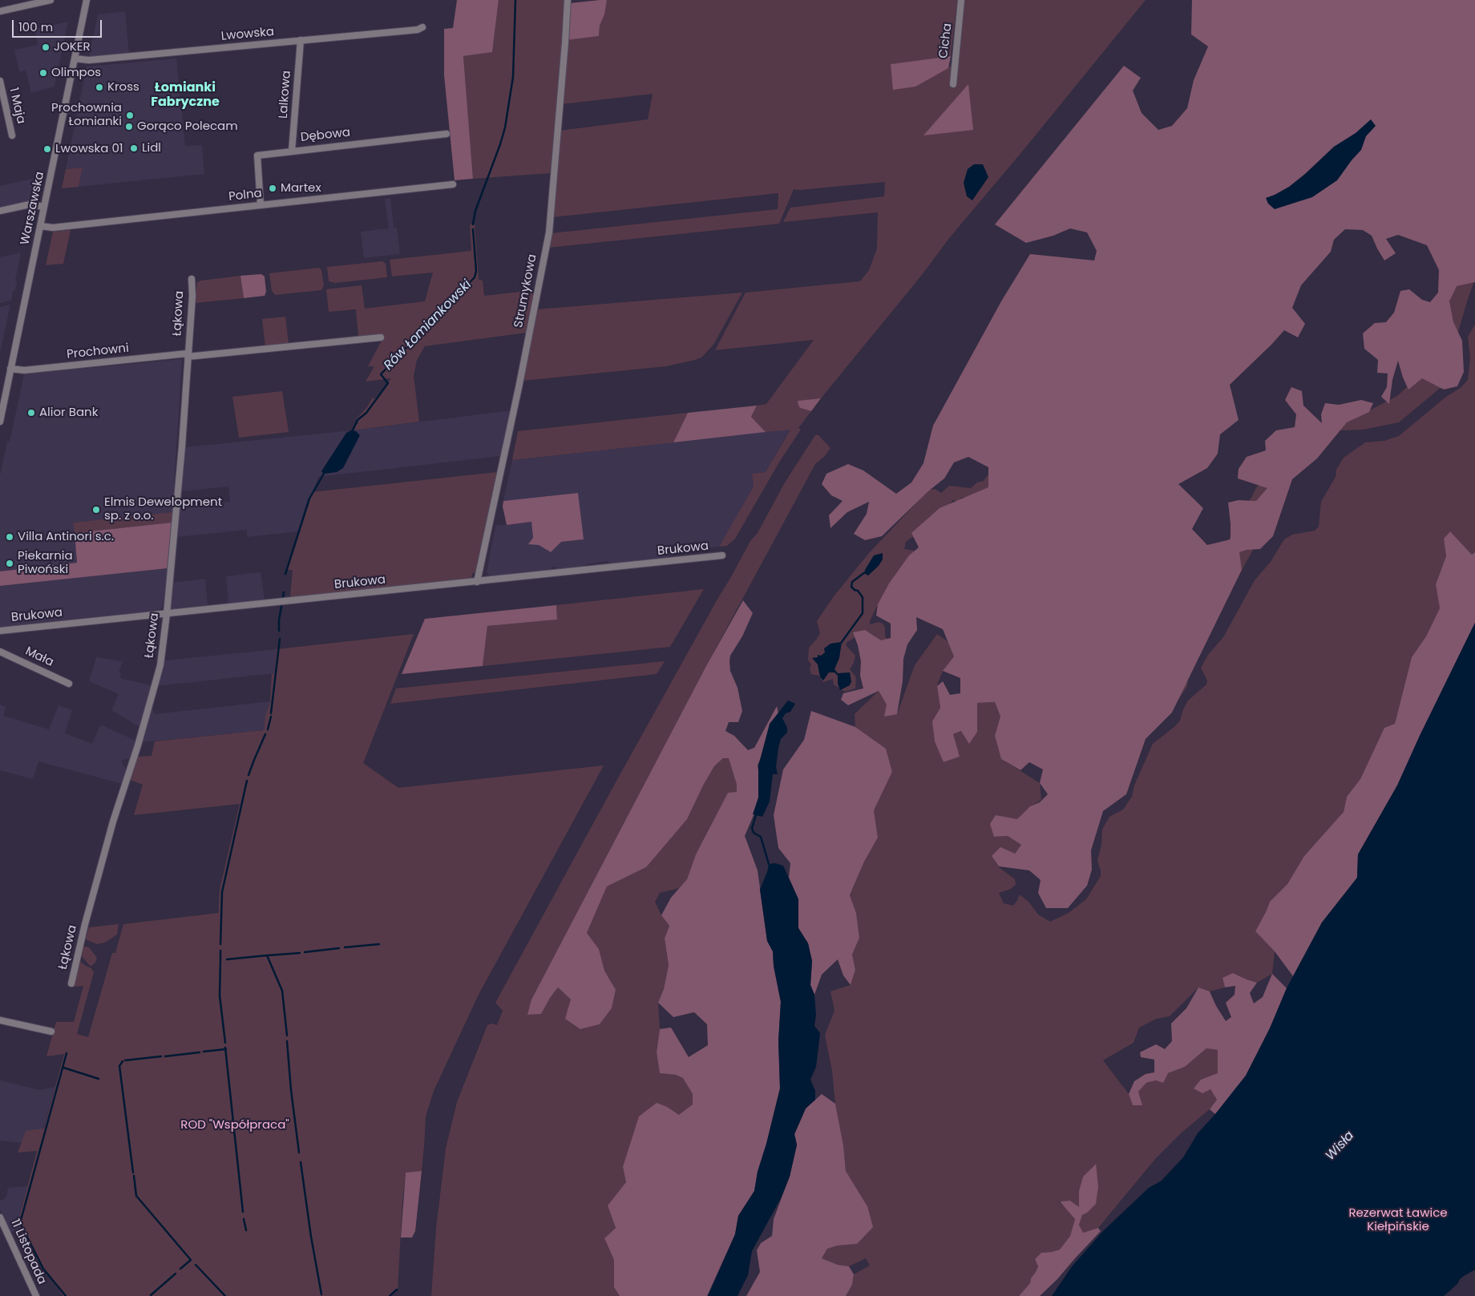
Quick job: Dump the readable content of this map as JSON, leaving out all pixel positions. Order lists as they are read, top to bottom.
{
  "streets": {
    "street": [
      "Lwowska",
      "Cicha",
      "Lalkowa",
      "1 Maja",
      "Dębowa",
      "Polna",
      "Warszawska",
      "Strumykowa",
      "Łąkowa",
      "Prochowni",
      "Brukowa",
      "Mała",
      "11 Listopada"
    ]
  },
  "crossings": [
    ["Lwowska", "Lalkowa"],
    ["Lwowska", "Warszawska"],
    ["Lalkowa", "Dębowa"],
    ["Dębowa", "Polna"],
    ["Polna", "Warszawska"],
    ["Warszawska", "Prochowni"],
    ["Strumykowa", "Brukowa"],
    ["Łąkowa", "Prochowni"],
    ["Łąkowa", "Brukowa"]
  ],
  "districts": ["Łomianki Fabryczne"],
  "water": ["Rów Łomiankowski", "Wisła"],
  "parks": ["ROD \"Współpraca\"", "Rezerwat Ławice Kiełpińskie"],
  "places": [
    "JOKER",
    "Olimpos",
    "Kross",
    "Prochownia Łomianki",
    "Gorąco Polecam",
    "Lidl",
    "Lwowska 01",
    "Martex",
    "Alior Bank",
    "Elmis Dewelopment sp. z o.o.",
    "Villa Antinori s.c.",
    "Piekarnia Piwoński"
  ],
  "scale_bar": "100 m"
}
